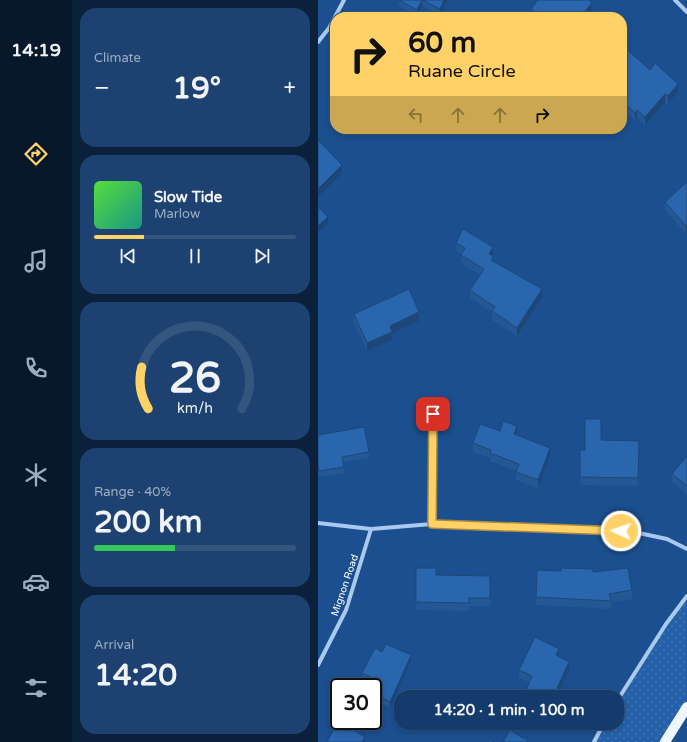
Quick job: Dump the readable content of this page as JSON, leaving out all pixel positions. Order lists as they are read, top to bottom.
{
  "streets": {
    "street": ["Mignon Road"]
  },
  "page": {
    "tabs": "14:19",
    "tile": [
      "Climate",
      ["Range · 40%", "200 km"],
      ["Arrival", "14:20"]
    ],
    "turn": ["60 m", "Ruane Circle"],
    "heat": ["−", "19°", "+"],
    "song": ["Slow Tide", "Marlow"],
    "limit": "30",
    "trip": "14:20 · 1 min · 100 m",
    "gauge": ["26", "km/h"]
  }
}
